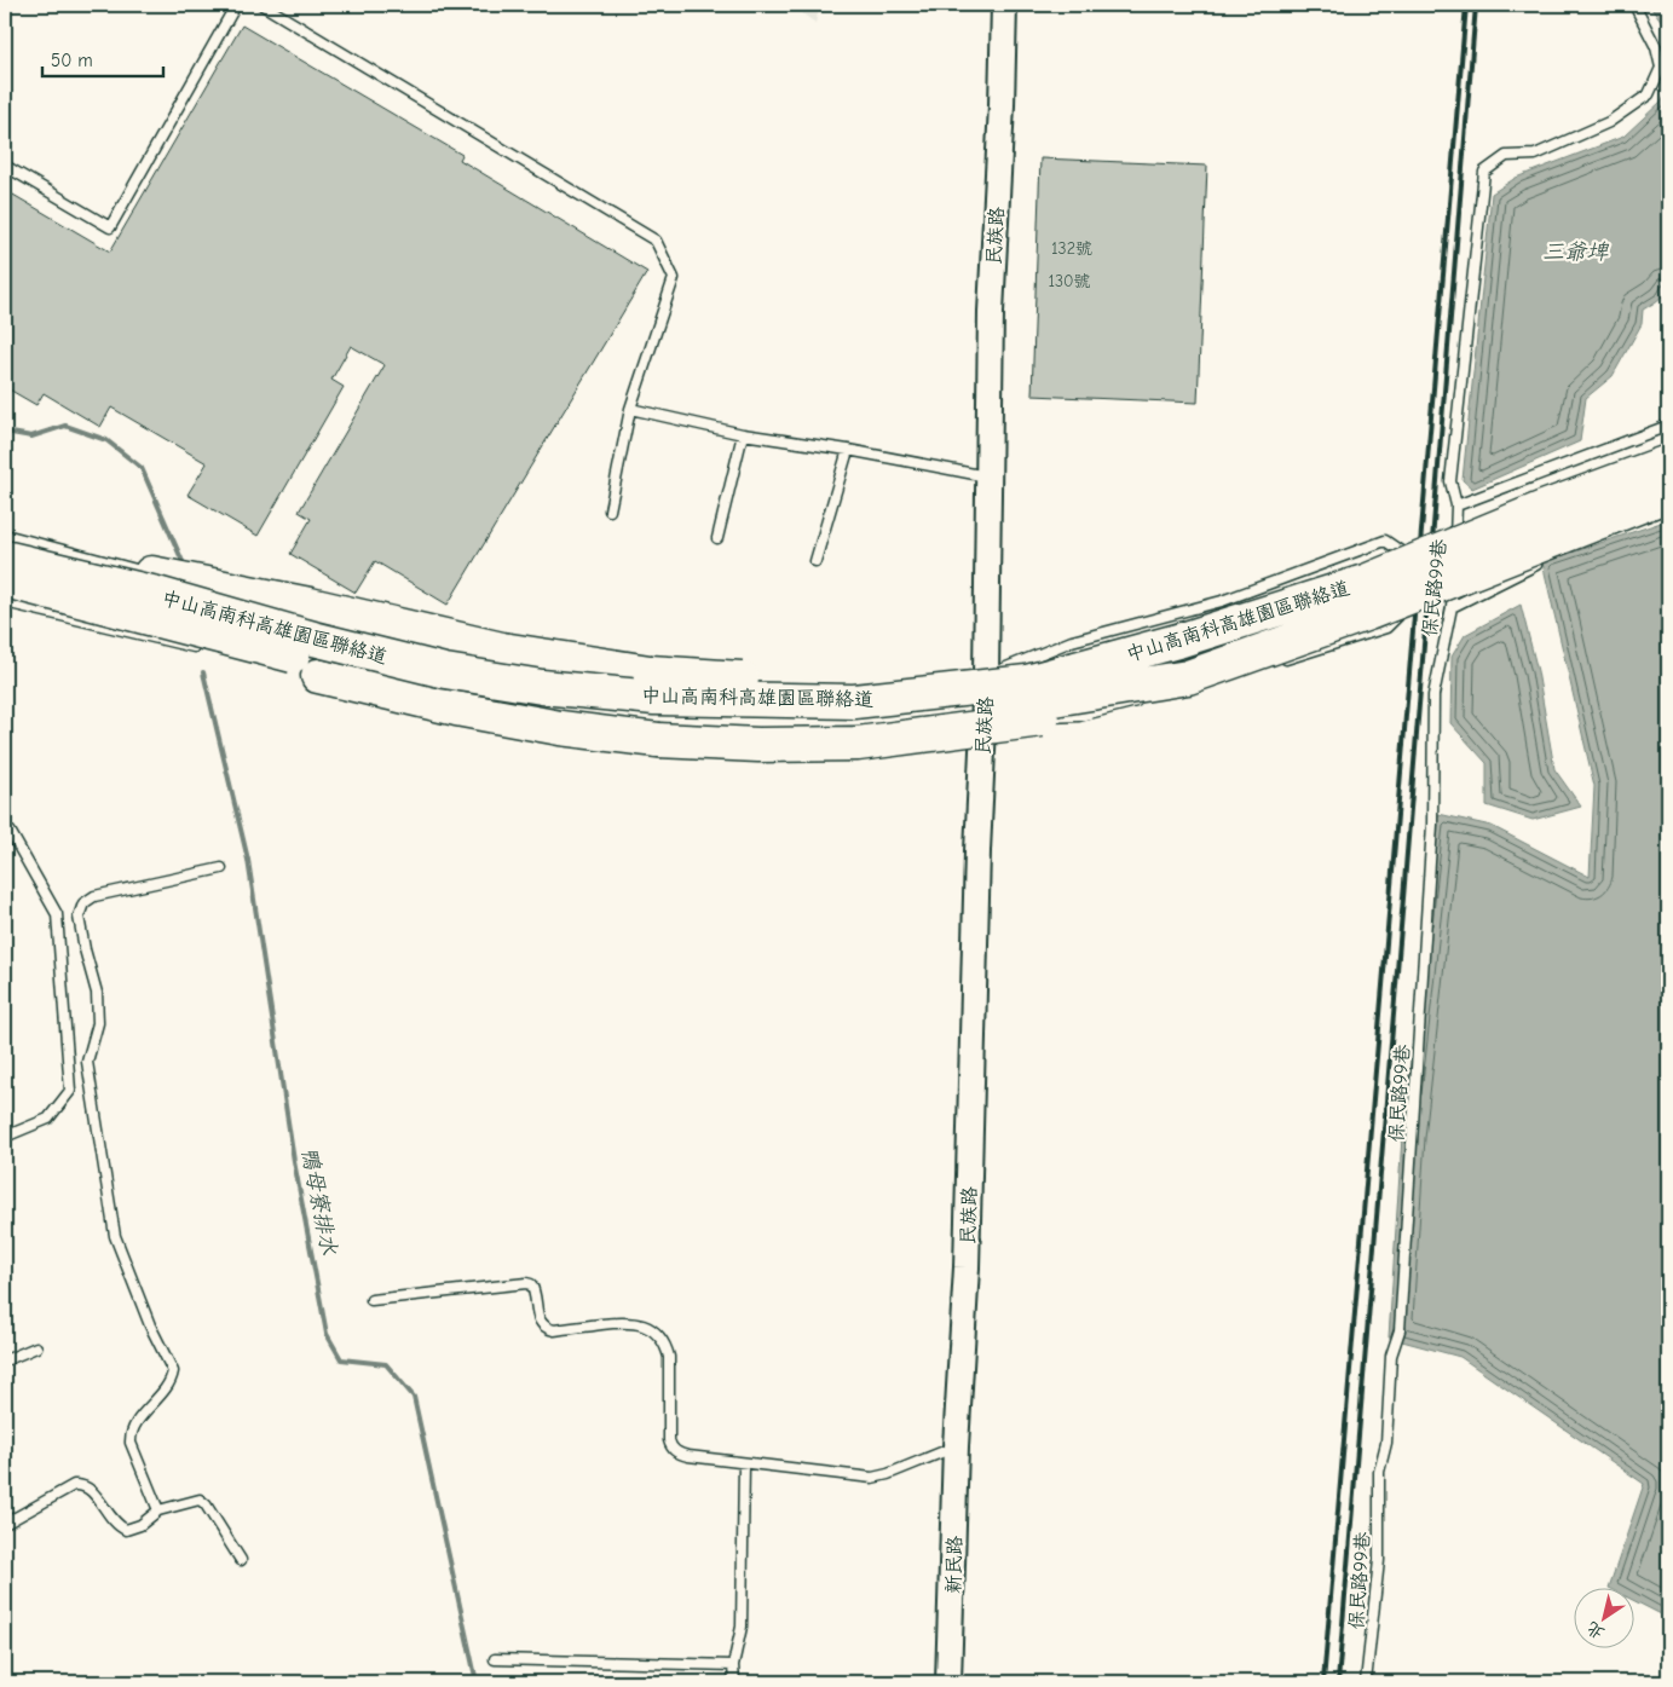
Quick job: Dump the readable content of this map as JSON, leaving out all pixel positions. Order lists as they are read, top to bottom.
{
  "streets": {
    "highway": ["中山高南科高雄園區聯絡道"],
    "street": ["民族路", "新民路"],
    "lane": ["保民路99巷"]
  },
  "crossings": [
    ["民族路", "新民路"]
  ],
  "water": ["三爺埤", "鴨母寮排水"],
  "house_numbers": ["132號", "130號"],
  "scale_bar": "50 m",
  "north": "bottom left"
}
